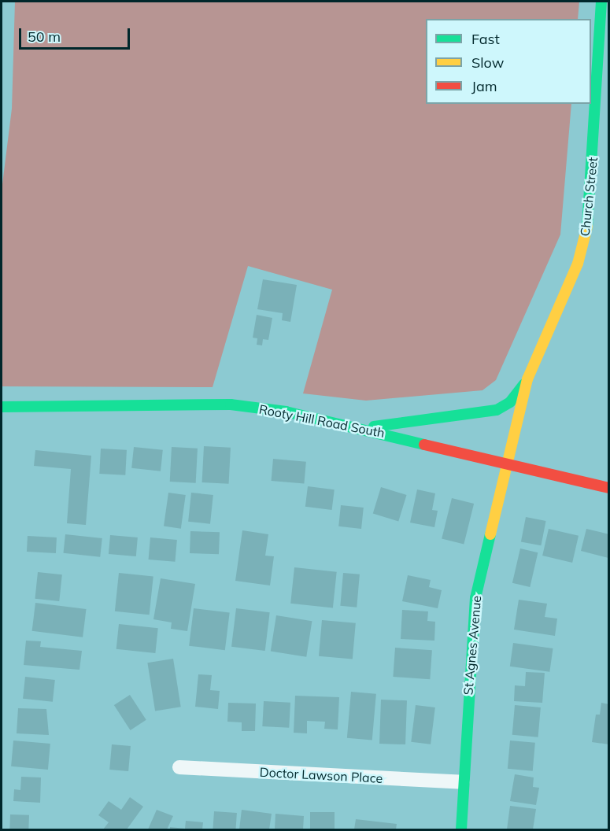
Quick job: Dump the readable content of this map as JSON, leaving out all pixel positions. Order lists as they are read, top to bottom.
{
  "streets": {
    "street": [
      "Church Street",
      "Rooty Hill Road South",
      "St Agnes Avenue",
      "Doctor Lawson Place"
    ]
  },
  "crossings": [
    ["Church Street", "Rooty Hill Road South"],
    ["Church Street", "St Agnes Avenue"],
    ["Rooty Hill Road South", "St Agnes Avenue"],
    ["St Agnes Avenue", "Doctor Lawson Place"]
  ],
  "legend": ["Fast", "Slow", "Jam"],
  "scale_bar": "50 m"
}
